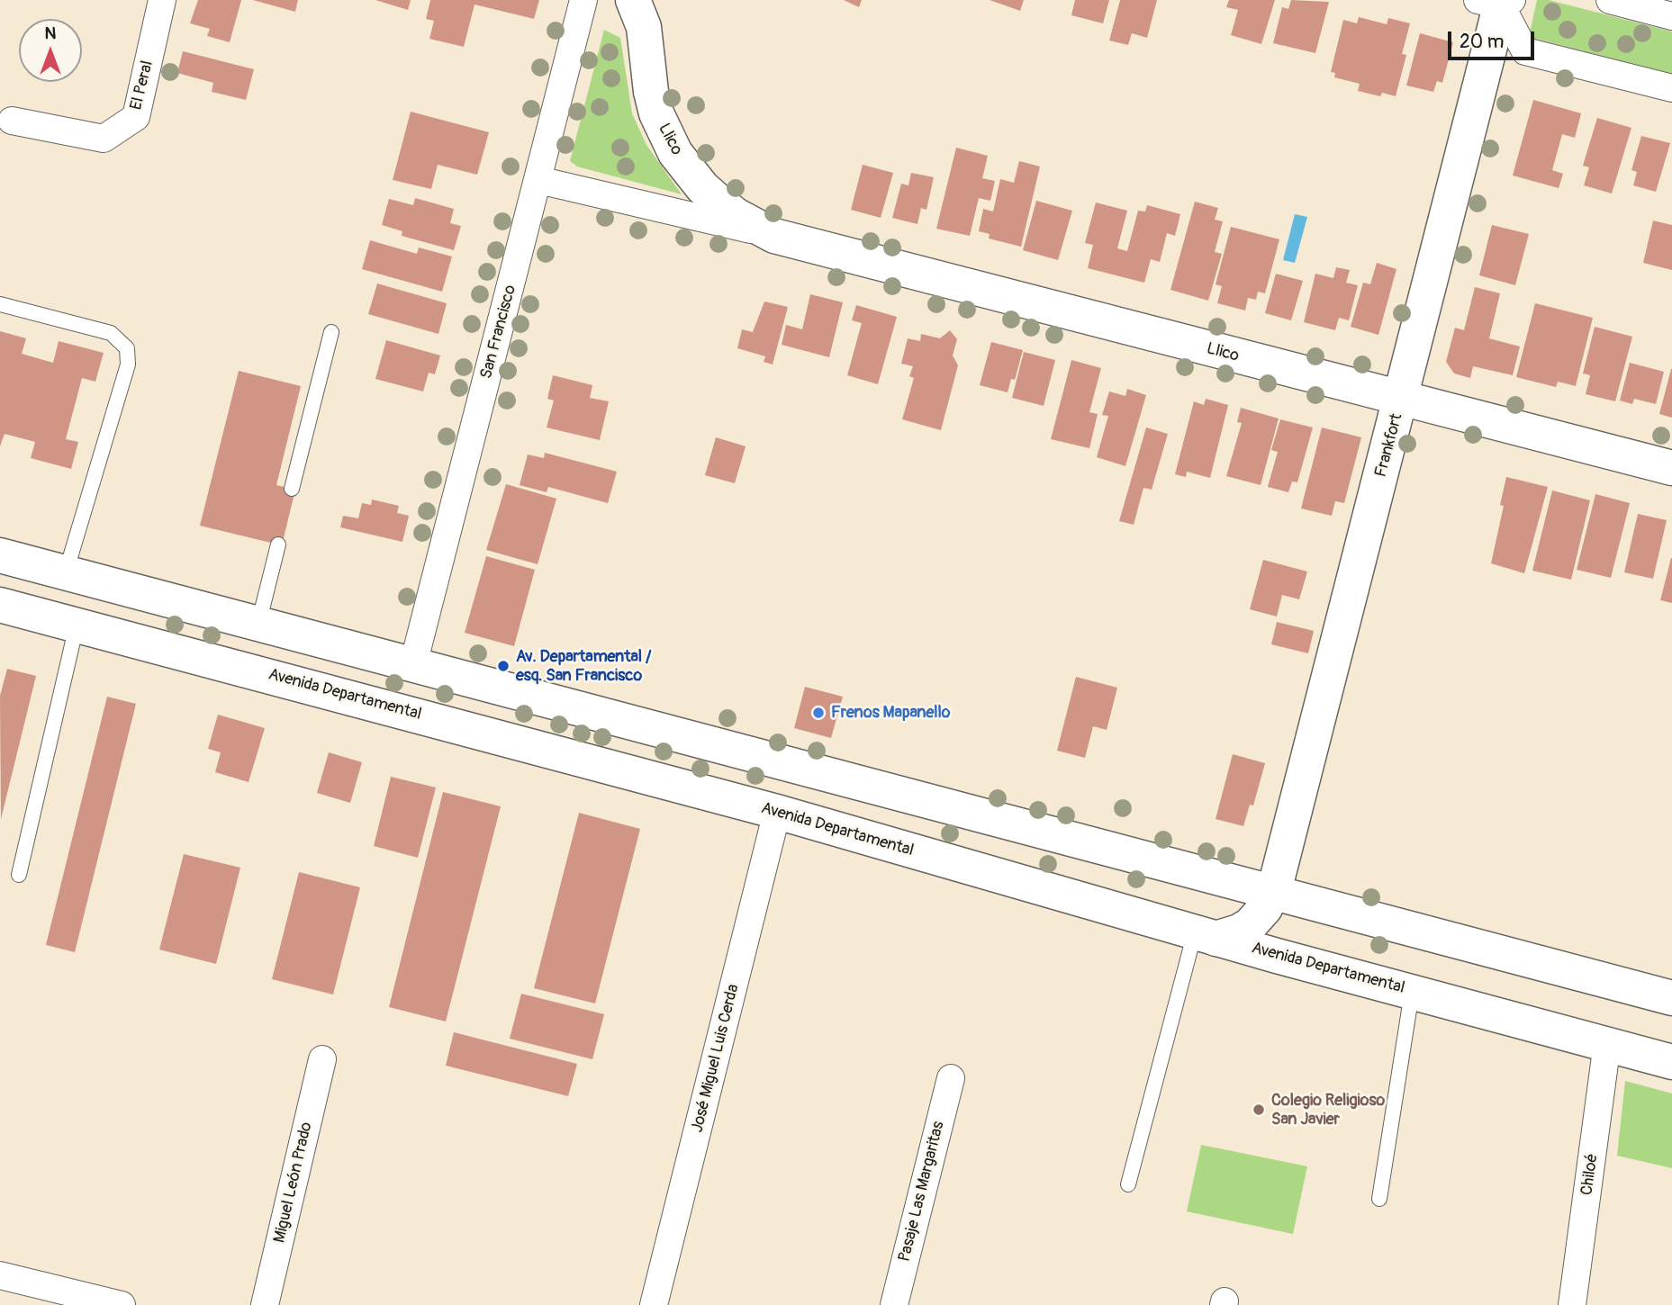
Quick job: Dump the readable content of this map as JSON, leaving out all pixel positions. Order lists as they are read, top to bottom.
{
  "streets": {
    "main road": ["Llico", "Frankfort", "Avenida Departamental"],
    "street": [
      "El Peral",
      "San Francisco",
      "José Miguel Luis Cerda",
      "Chiloé",
      "Miguel León Prado",
      "Pasaje Las Margaritas"
    ]
  },
  "crossings": [
    ["Llico", "San Francisco"],
    ["Llico", "Frankfort"],
    ["Frankfort", "Avenida Departamental"],
    ["Avenida Departamental", "José Miguel Luis Cerda"],
    ["Avenida Departamental", "Chiloé"]
  ],
  "places": ["Av. Departamental / esq. San Francisco", "Frenos Mapanello", "Colegio Religioso San Javier"],
  "scale_bar": "20 m",
  "north": "top"
}
